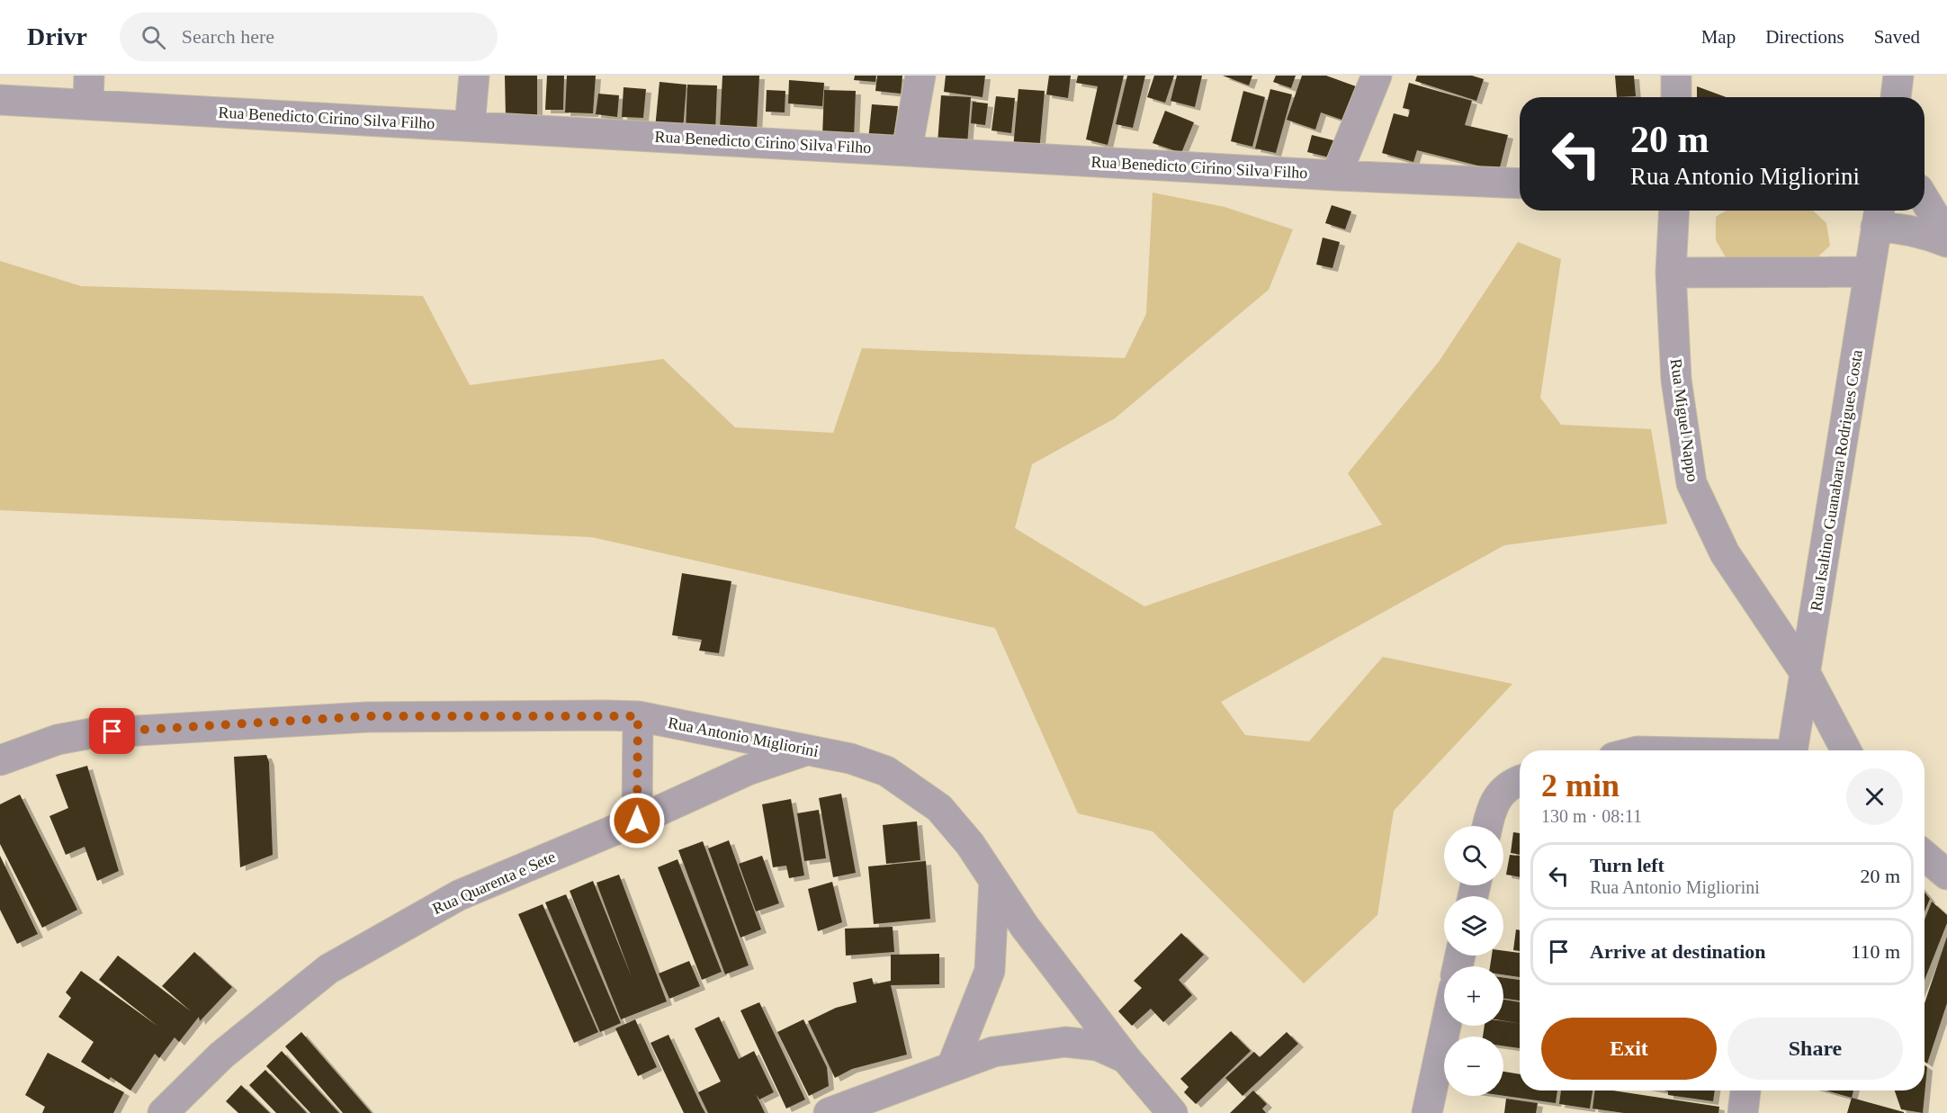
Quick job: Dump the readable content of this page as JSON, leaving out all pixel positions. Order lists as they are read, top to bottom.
{
  "streets": {
    "street": [
      "Rua Benedicto Cirino Silva Filho",
      "Rua Miguel Nappo",
      "Rua Isaltino Guanabara Rodrigues Costa",
      "Rua Antonio Migliorini",
      "Rua Quarenta e Sete"
    ]
  },
  "crossings": [
    ["Rua Miguel Nappo", "Rua Isaltino Guanabara Rodrigues Costa"],
    ["Rua Antonio Migliorini", "Rua Quarenta e Sete"]
  ],
  "page": {
    "header": "Drivr",
    "search": "Search here",
    "nav": ["Map", "Directions", "Saved"],
    "turn": ["20 m", "Rua Antonio Migliorini"],
    "heading": ["2 min", "130 m · 08:11"],
    "map_buttons": ["+", "−"],
    "list": [
      {
        "name": "Turn left",
        "note": "Rua Antonio Migliorini",
        "value": "20 m"
      },
      {
        "name": "Arrive at destination",
        "value": "110 m"
      }
    ],
    "buttons": ["Exit", "Share"]
  }
}
